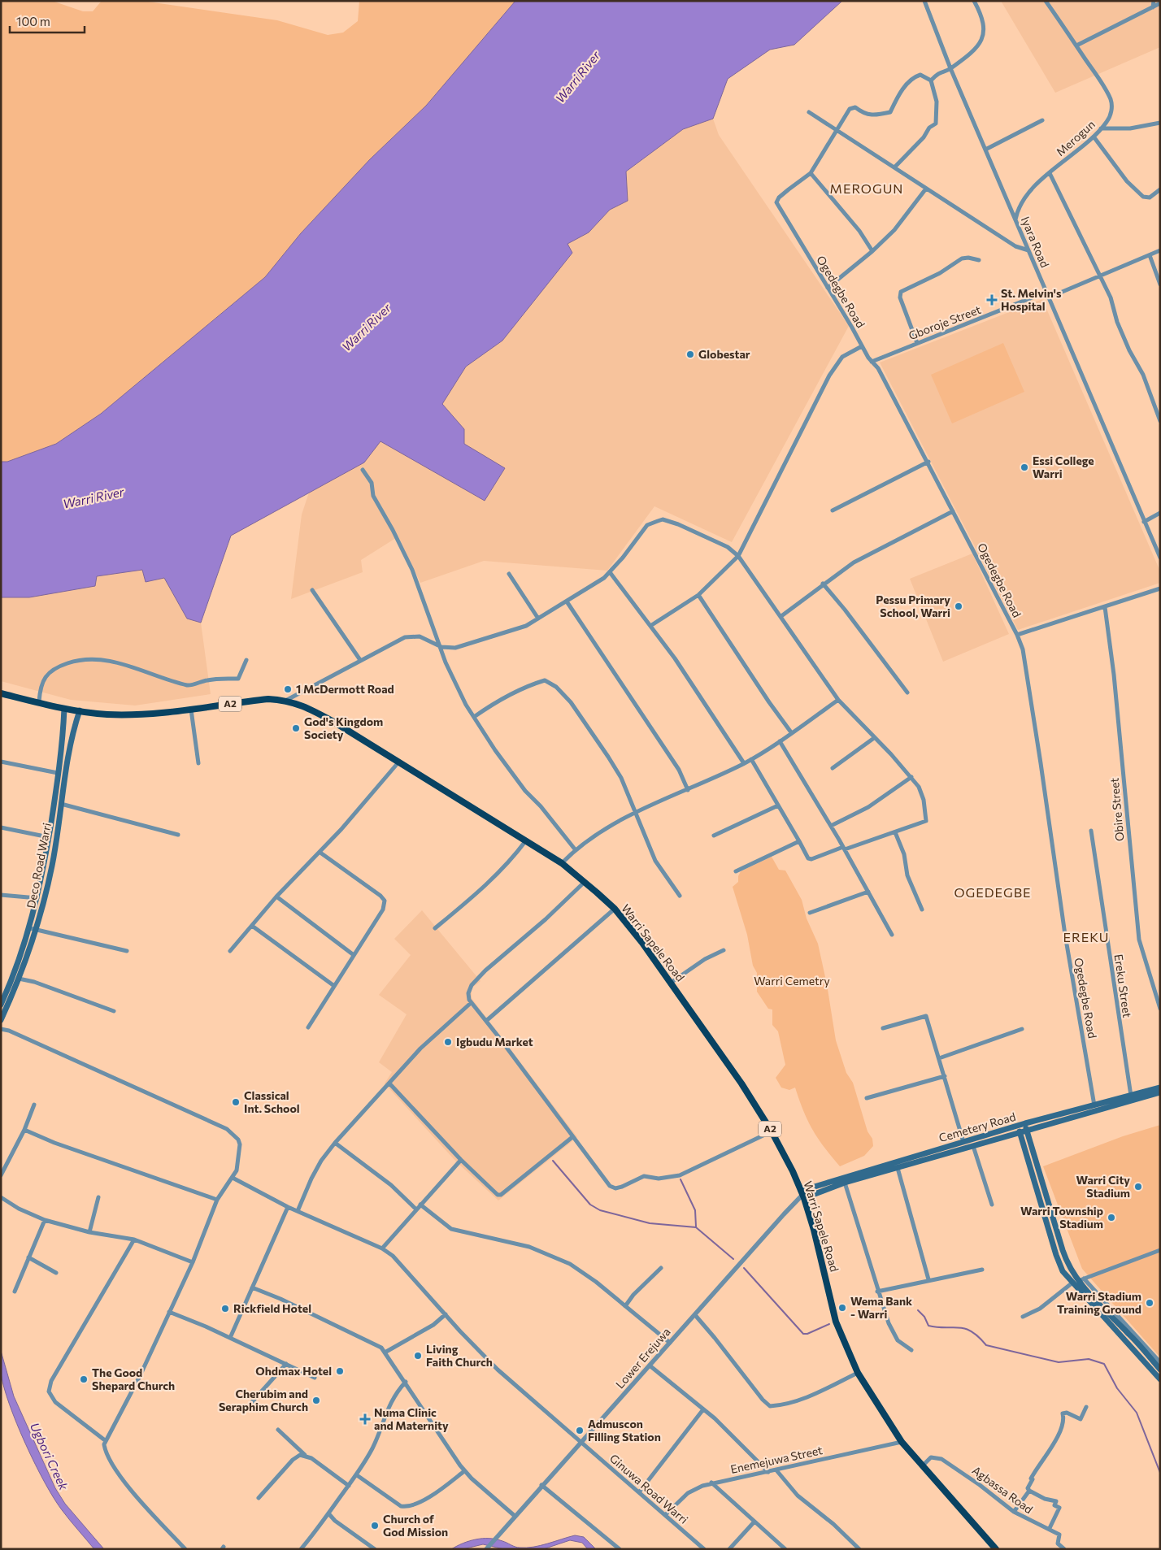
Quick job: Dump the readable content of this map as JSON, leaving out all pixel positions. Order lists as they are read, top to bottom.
{
  "streets": {
    "highway": ["A2", "Warri Sapele Road"],
    "main road": ["Deco Road Warri", "Cemetery Road"],
    "street": [
      "Merogun",
      "Iyara Road",
      "Ogedegbe Road",
      "Gboroje Street",
      "Obire Street",
      "Ereku Street",
      "Lower Erejuwa",
      "Enemejuwa Street",
      "Ginuwa Road Warri",
      "Agbassa Road"
    ]
  },
  "crossings": [
    ["Merogun", "Iyara Road"],
    ["Iyara Road", "Gboroje Street"],
    ["Ogedegbe Road", "Gboroje Street"],
    ["Ogedegbe Road", "Cemetery Road"],
    ["Deco Road Warri", "Warri Sapele Road"],
    ["Warri Sapele Road", "Cemetery Road"],
    ["Warri Sapele Road", "Lower Erejuwa"],
    ["Warri Sapele Road", "Enemejuwa Street"],
    ["Warri Sapele Road", "Agbassa Road"],
    ["Ereku Street", "Cemetery Road"],
    ["Cemetery Road", "Lower Erejuwa"],
    ["Lower Erejuwa", "Ginuwa Road Warri"],
    ["Enemejuwa Street", "Ginuwa Road Warri"]
  ],
  "districts": ["MEROGUN", "OGEDEGBE", "EREKU"],
  "water": ["Warri River", "Ugbori Creek"],
  "parks": ["Warri Cemetry"],
  "places": {
    "health": ["St. Melvin's Hospital", "Numa Clinic and Maternity"],
    "other": [
      "Globestar",
      "Essi College Warri",
      "Pessu Primary School, Warri",
      "1 McDermott Road",
      "God's Kingdom Society",
      "Igbudu Market",
      "Classical Int. School",
      "Warri City Stadium",
      "Warri Township Stadium",
      "Warri Stadium Training Ground",
      "Wema Bank - Warri",
      "Rickfield Hotel",
      "Living Faith Church",
      "Ohdmax Hotel",
      "The Good Shepard Church",
      "Cherubim and Seraphim Church",
      "Admuscon Filling Station",
      "Church of God Mission"
    ]
  },
  "scale_bar": "100 m"
}
